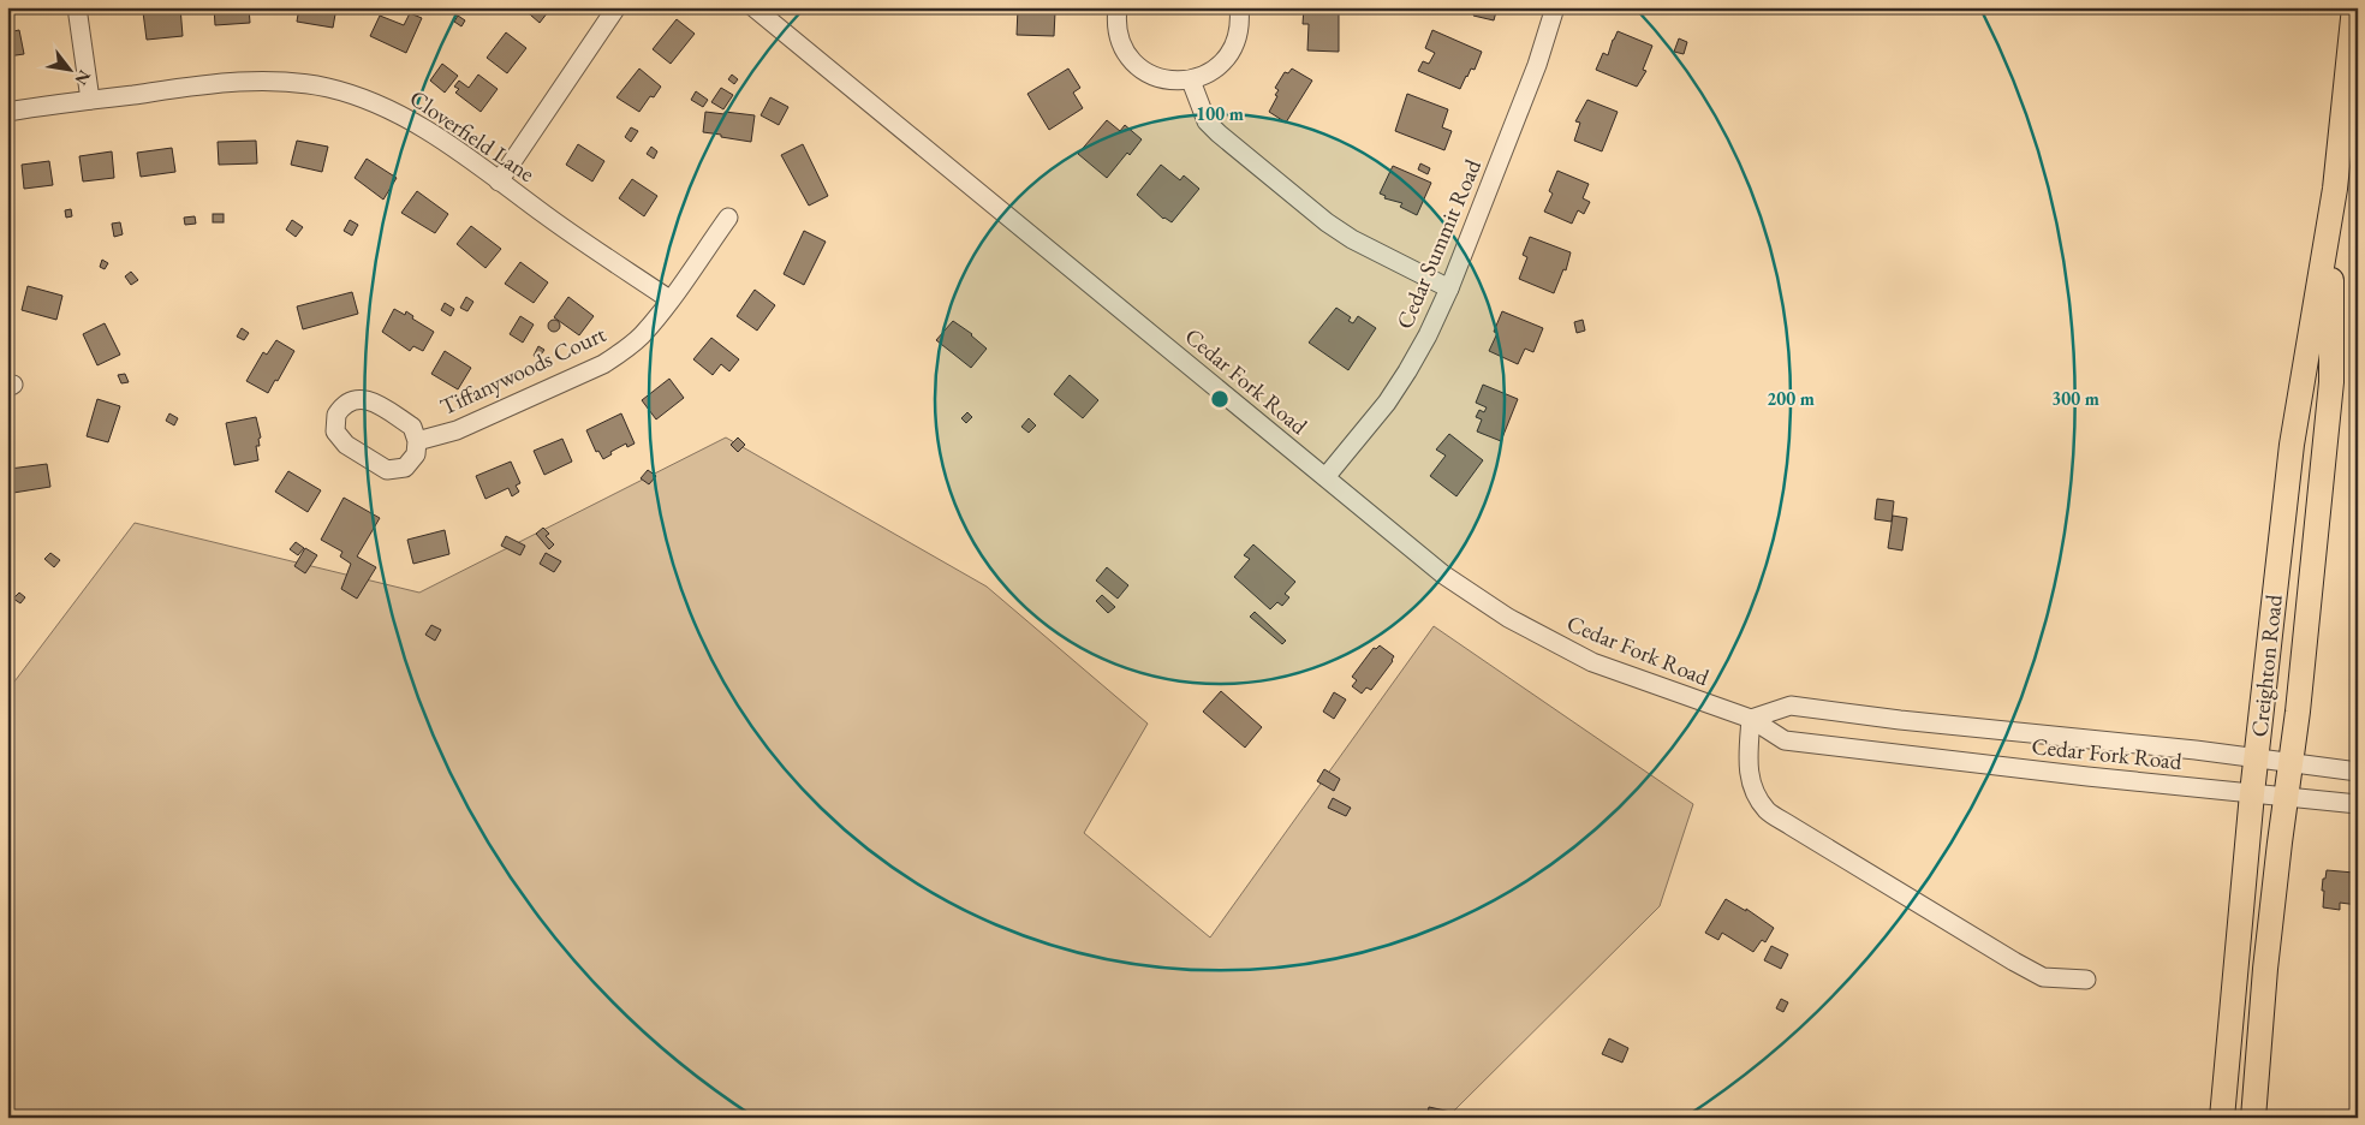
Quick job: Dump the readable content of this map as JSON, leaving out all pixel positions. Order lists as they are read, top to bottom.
{
  "streets": {
    "main road": ["Creighton Road"],
    "street": [
      "Cloverfield Lane",
      "Cedar Summit Road",
      "Tiffanywoods Court",
      "Cedar Fork Road"
    ]
  },
  "crossings": [
    ["Cloverfield Lane", "Tiffanywoods Court"],
    ["Cedar Summit Road", "Cedar Fork Road"],
    ["Cedar Fork Road", "Creighton Road"]
  ],
  "north": "bottom right",
  "rings": ["100 m", "200 m", "300 m"]
}
